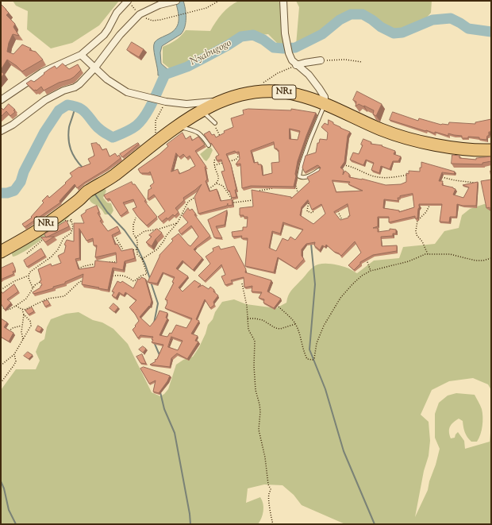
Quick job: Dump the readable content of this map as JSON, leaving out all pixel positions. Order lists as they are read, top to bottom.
{
  "streets": {
    "highway": ["NR1"]
  },
  "water": ["Nyabugogo"]
}
